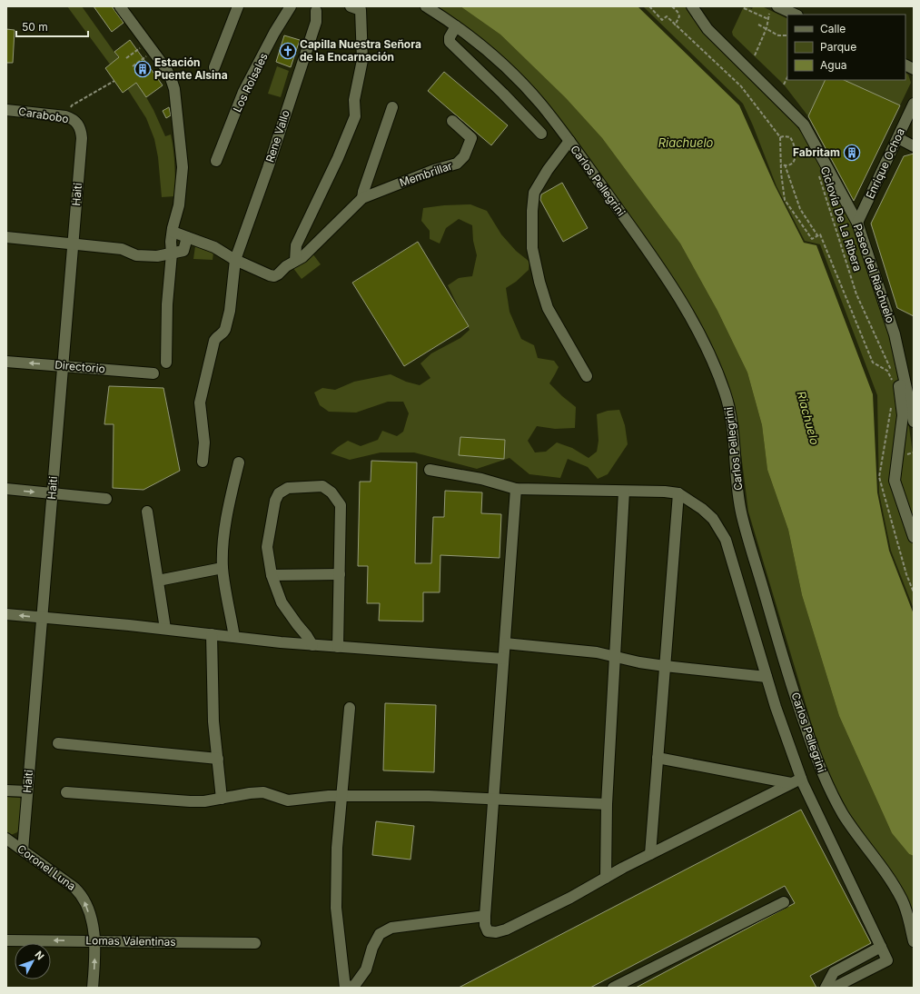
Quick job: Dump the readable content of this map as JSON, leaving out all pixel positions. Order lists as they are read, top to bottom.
{
  "streets": {
    "street": [
      "Los Rolsales",
      "Carabobo",
      "Rene Vallo",
      "Enrique Ochoa",
      "Membrillar",
      "Carlos Pellegrini",
      "Haiti",
      "Paseo del Riachuelo",
      "Directorio",
      "Coronel Luna",
      "Lomas Valentinas"
    ],
    "path": ["Ciclovía De La Ribera"]
  },
  "crossings": [
    ["Carabobo", "Haiti"],
    ["Enrique Ochoa", "Paseo del Riachuelo"],
    ["Haiti", "Directorio"],
    ["Haiti", "Coronel Luna"],
    ["Coronel Luna", "Lomas Valentinas"]
  ],
  "one_way": ["Directorio", "Coronel Luna", "Lomas Valentinas"],
  "water": ["Riachuelo"],
  "places": {
    "church": ["Capilla Nuestra Señora de la Encarnación"],
    "building": ["Estación Puente Alsina", "Fabritam"]
  },
  "legend": ["Calle", "Parque", "Agua"],
  "scale_bar": "50 m",
  "north": "top right"
}
